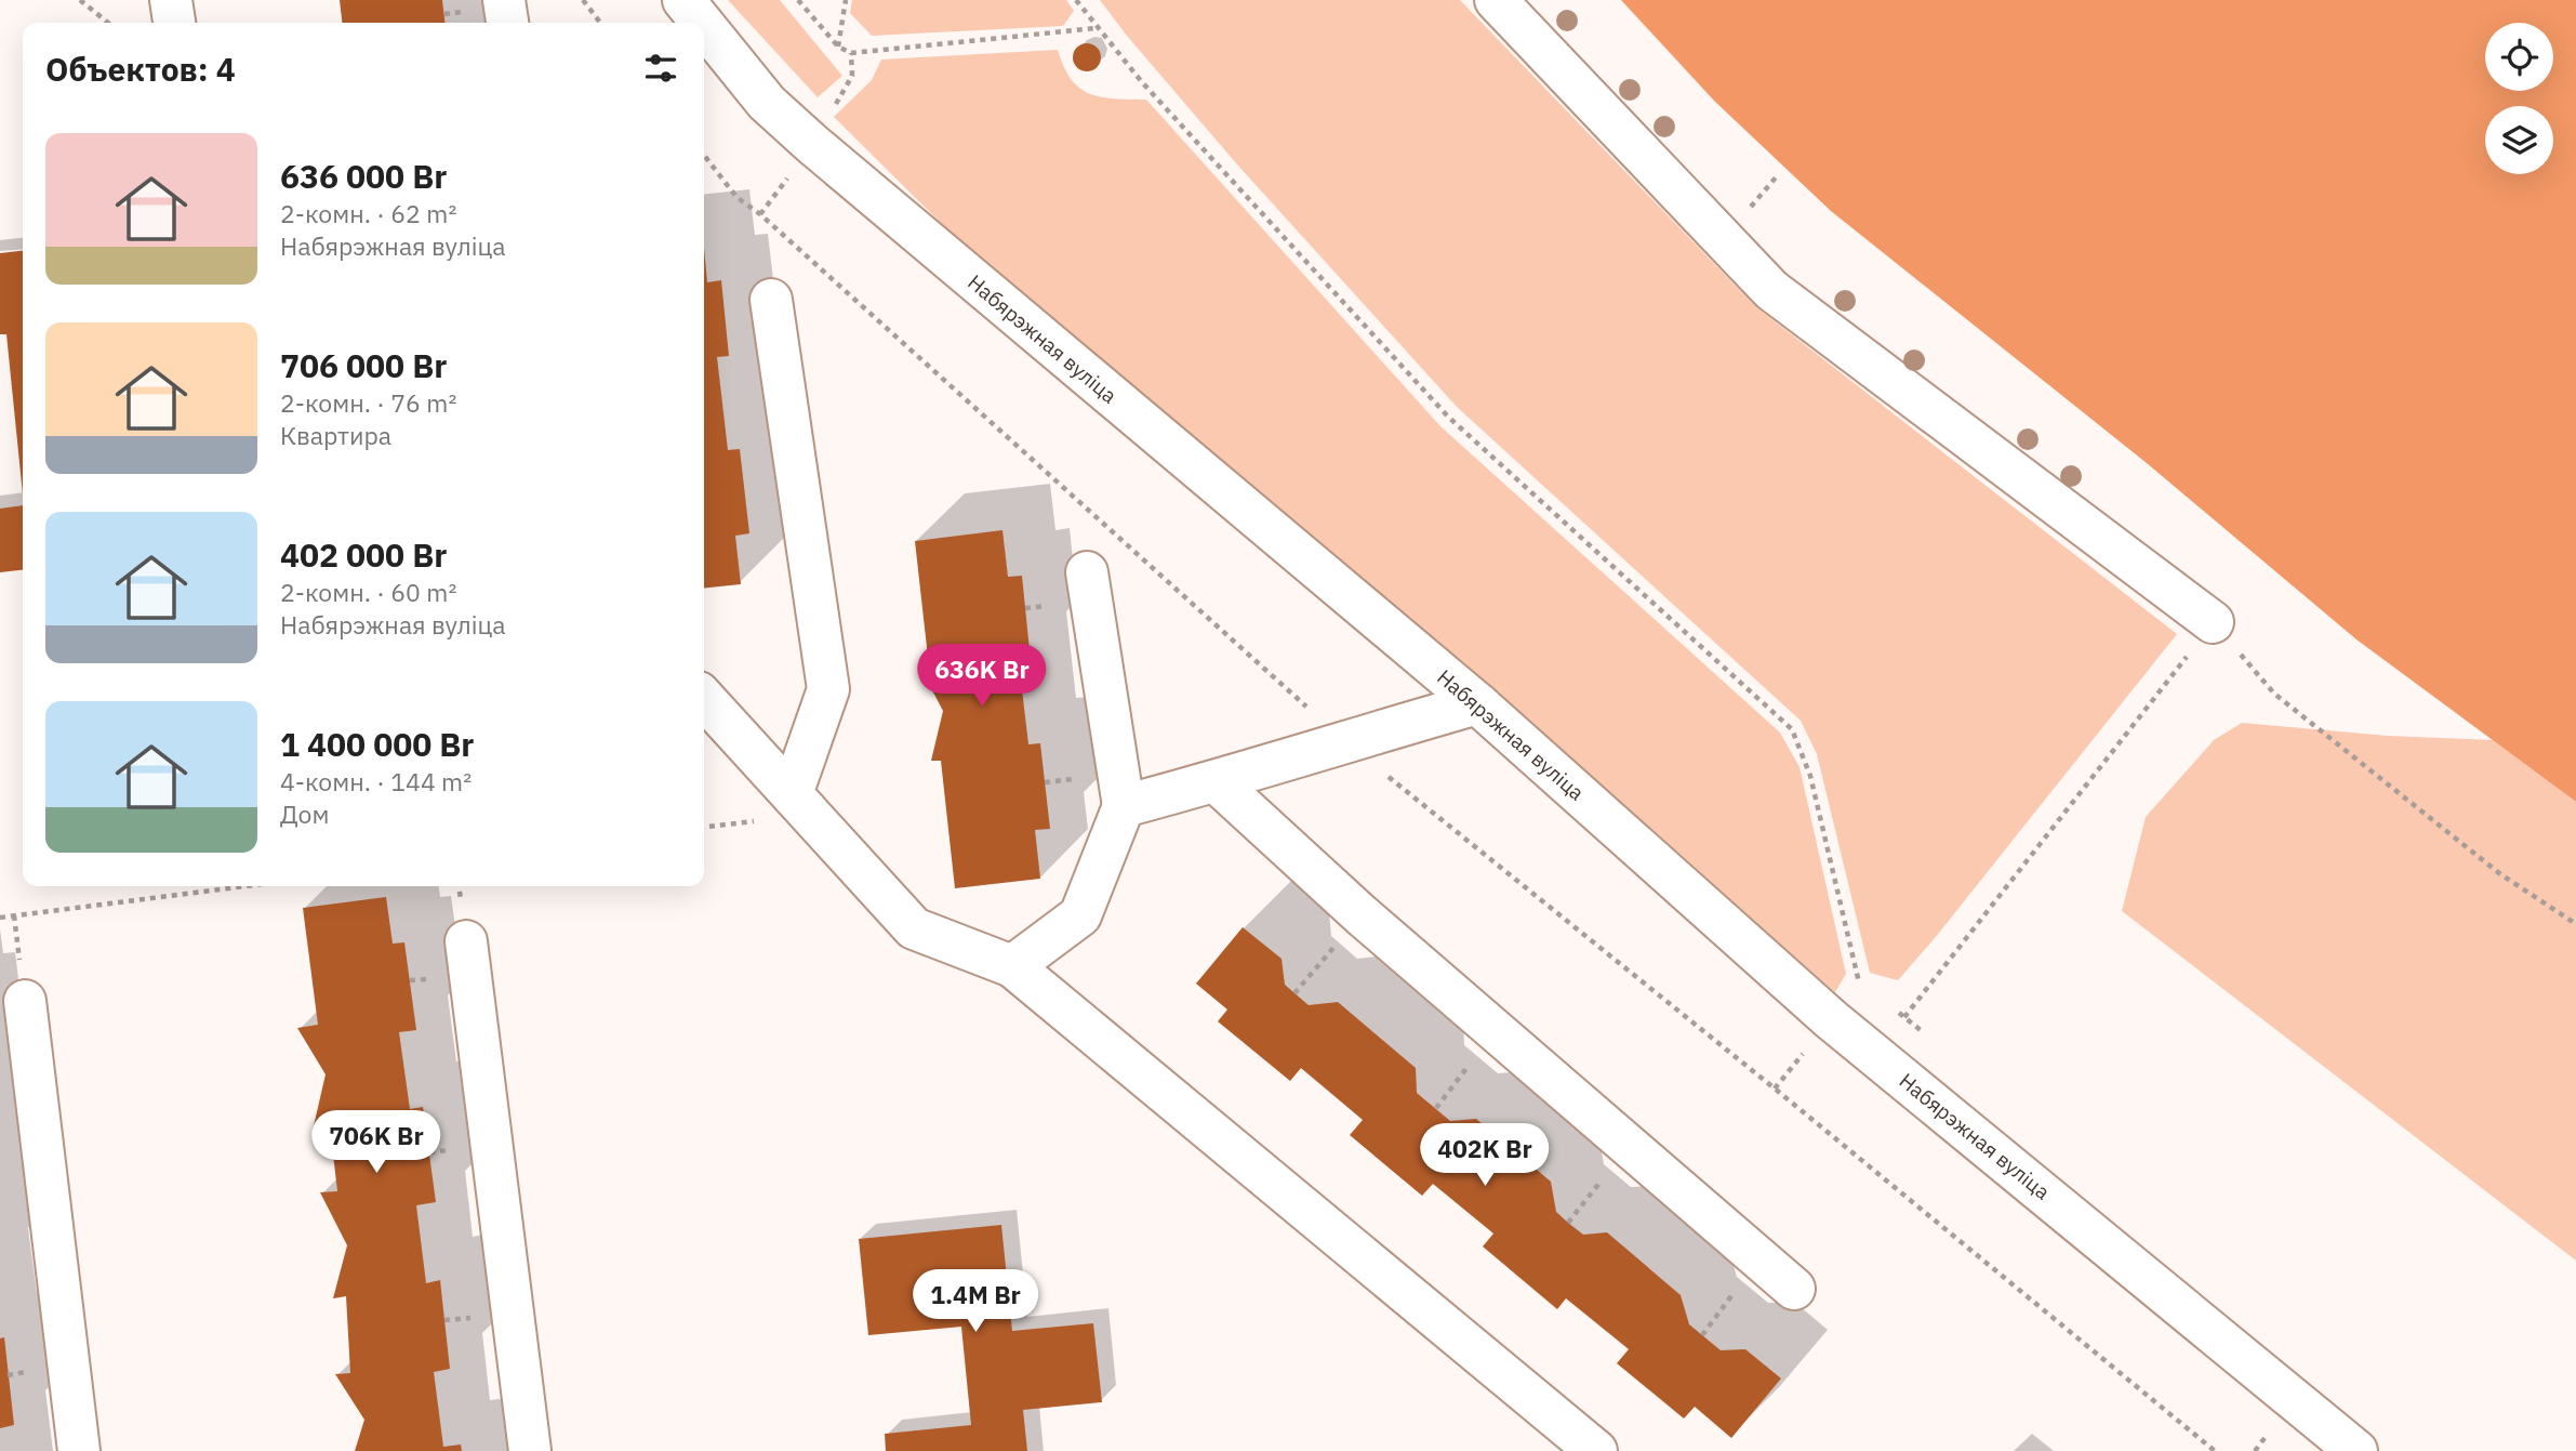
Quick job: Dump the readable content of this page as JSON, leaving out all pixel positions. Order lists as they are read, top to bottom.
{
  "streets": {
    "street": ["Набярэжная вуліца"]
  },
  "page": {
    "heading": "Объектов: 4",
    "list": [
      {
        "name": "636 000 Br",
        "note": "2-комн. · 62 m² · Набярэжная вуліца"
      },
      {
        "name": "706 000 Br",
        "note": "2-комн. · 76 m² · Квартира"
      },
      {
        "name": "402 000 Br",
        "note": "2-комн. · 60 m² · Набярэжная вуліца"
      },
      {
        "name": "1 400 000 Br",
        "note": "4-комн. · 144 m² · Дом"
      }
    ],
    "price": [
      "636K Br",
      "706K Br",
      "402K Br",
      "1.4M Br"
    ]
  }
}
